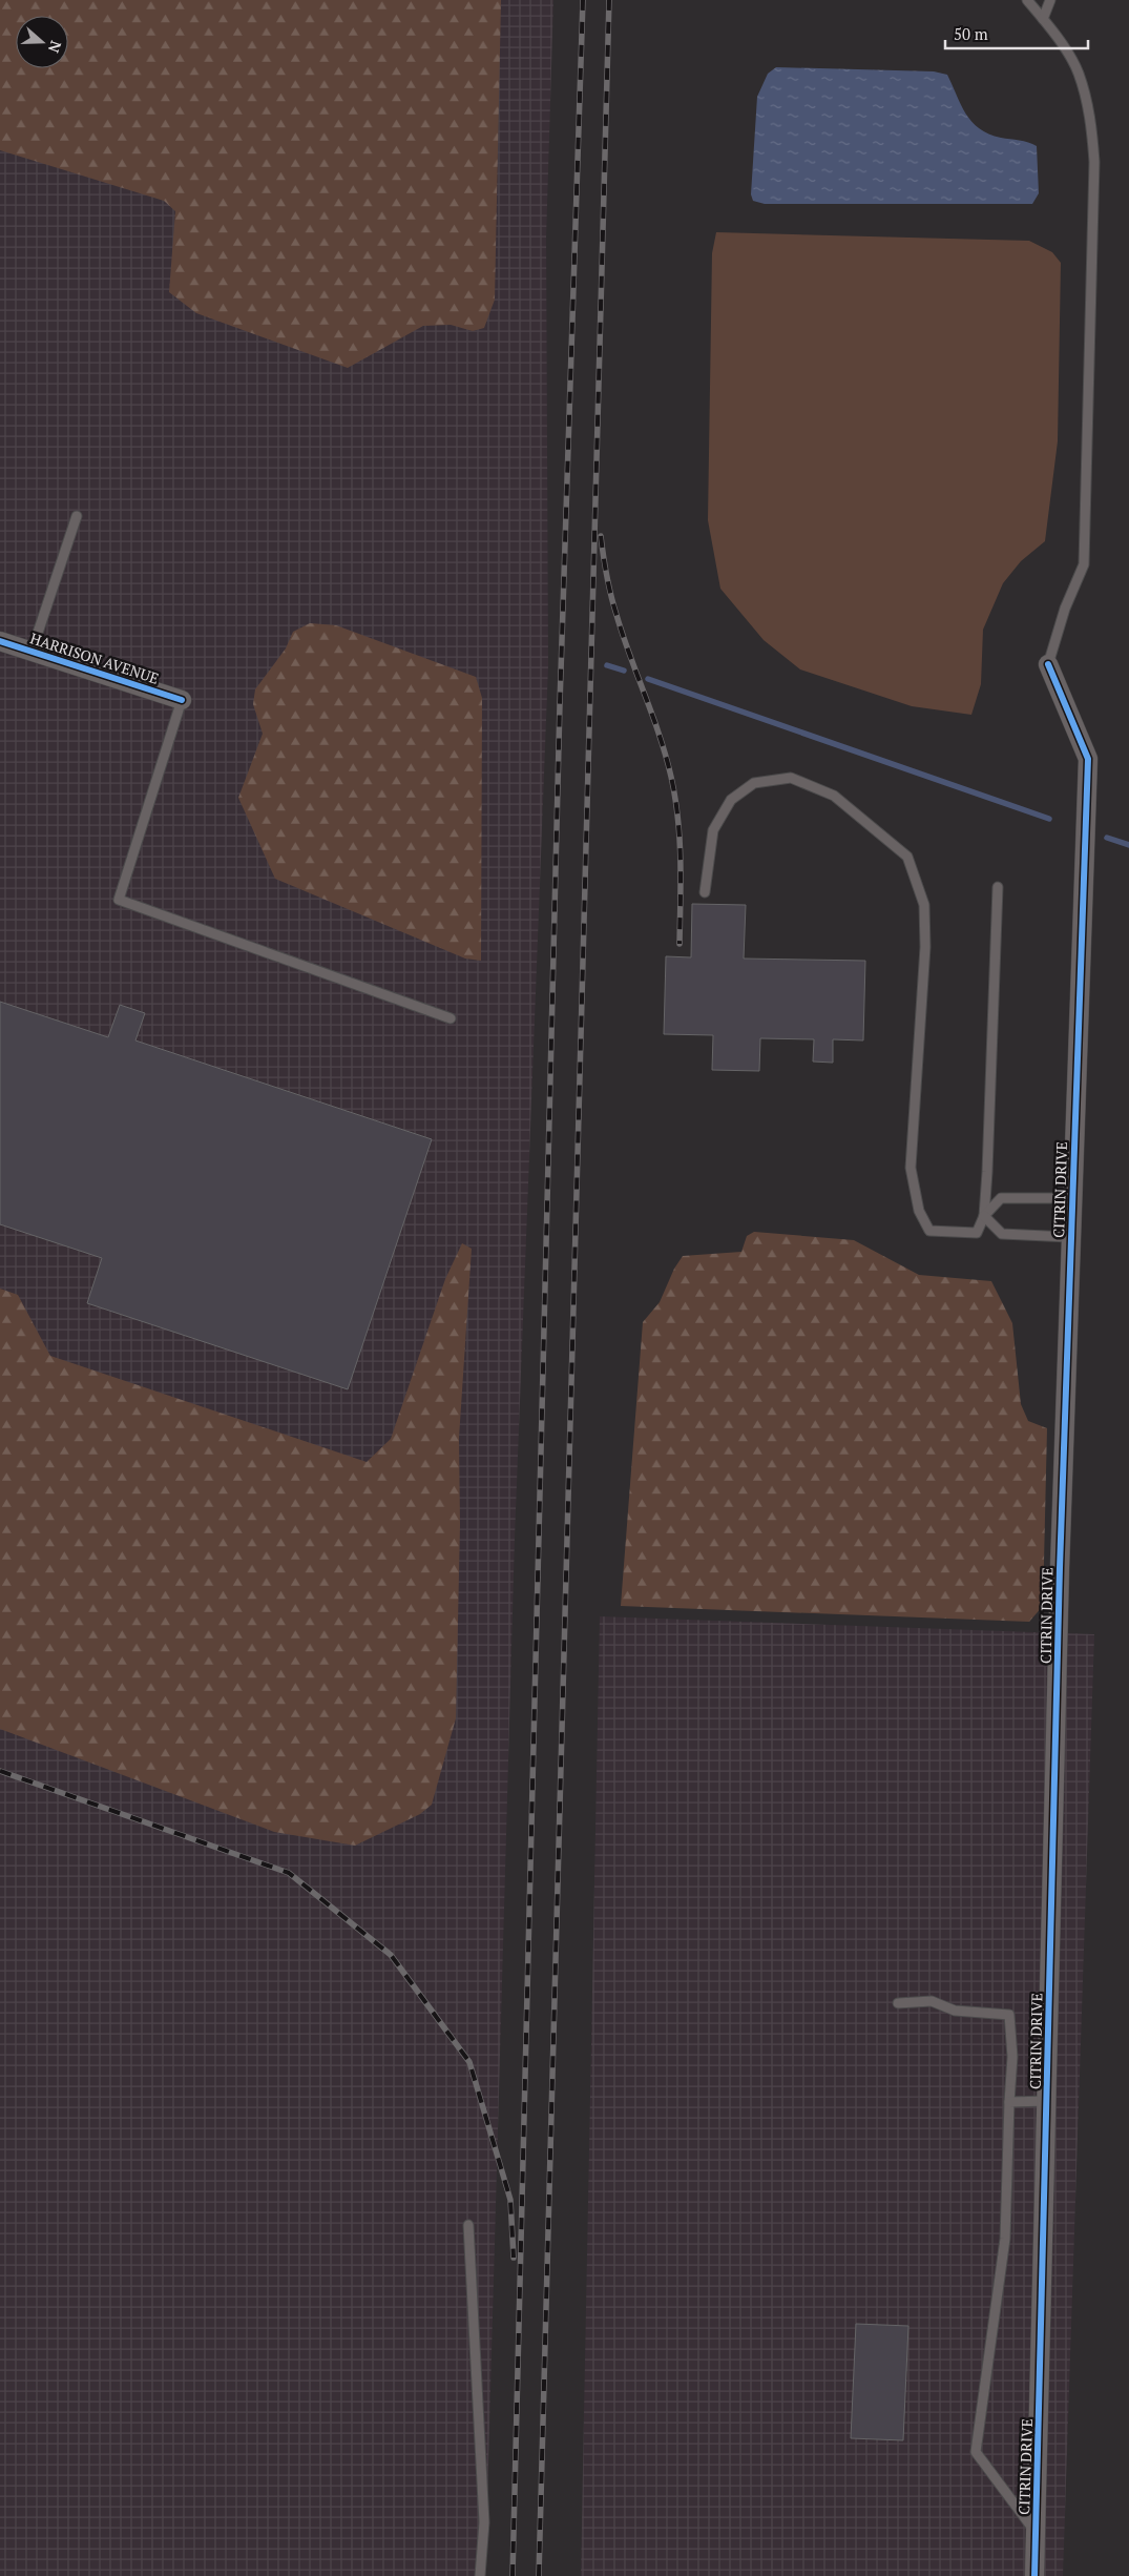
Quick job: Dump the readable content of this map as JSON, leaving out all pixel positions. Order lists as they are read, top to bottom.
{
  "streets": {
    "street": ["HARRISON AVENUE", "CITRIN DRIVE"]
  },
  "scale_bar": "50 m",
  "north": "right"
}
